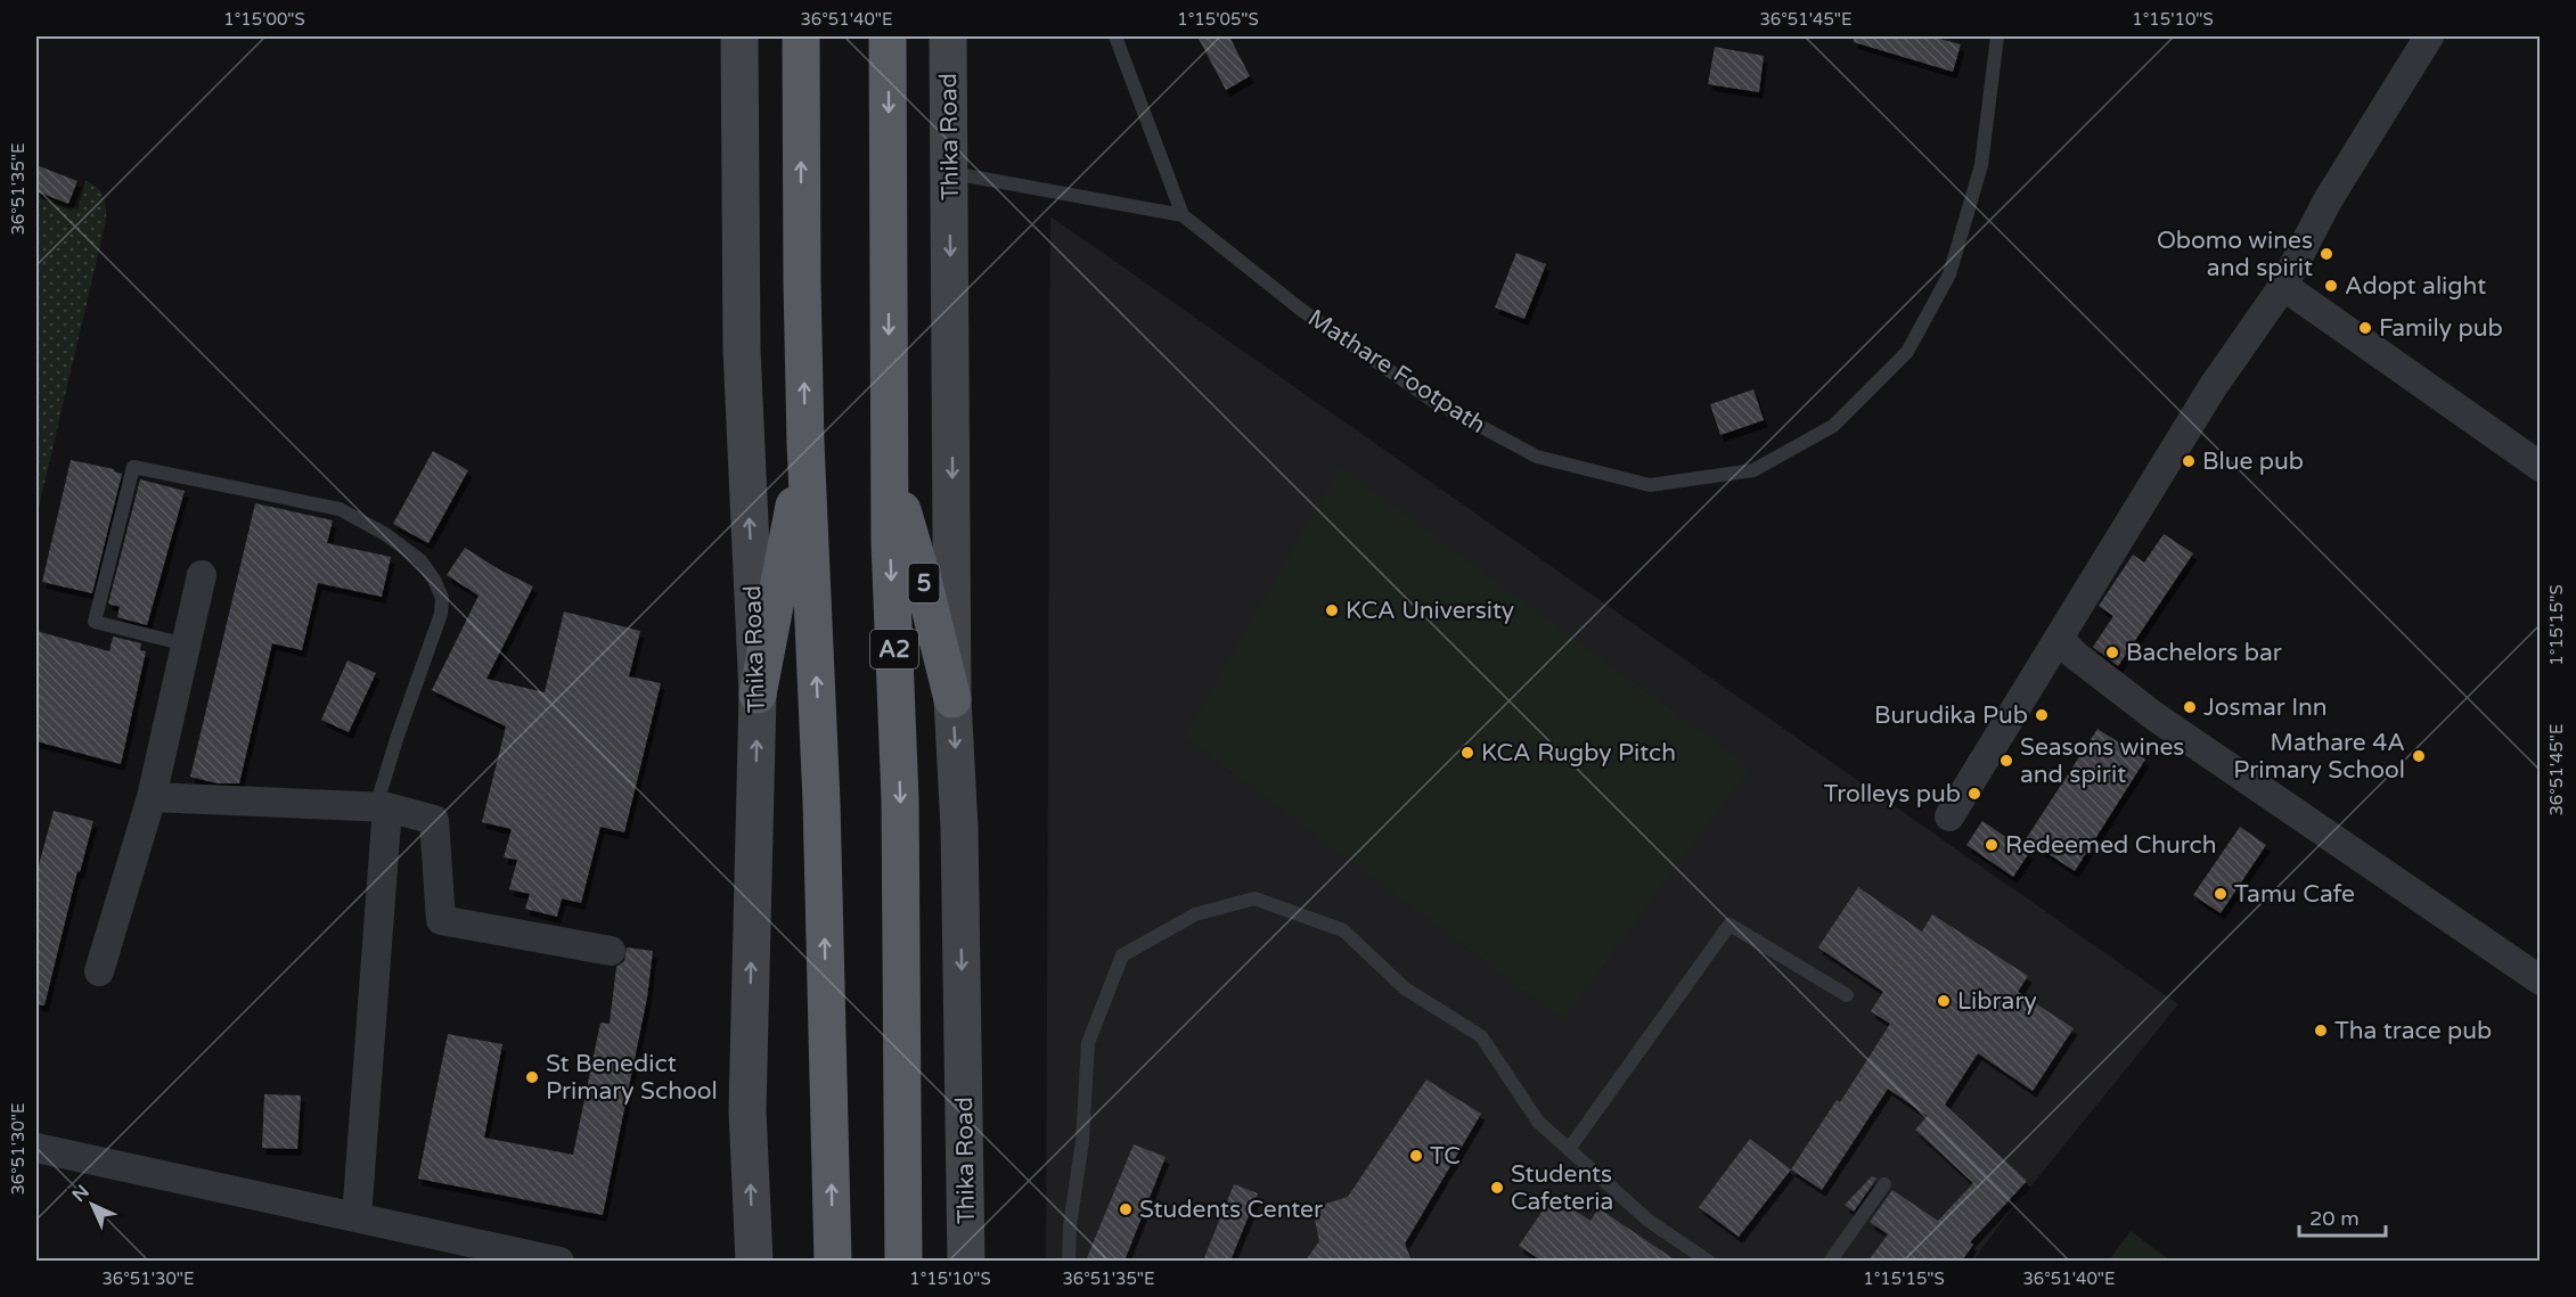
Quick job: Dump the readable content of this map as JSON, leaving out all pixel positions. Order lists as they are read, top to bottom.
{
  "streets": {
    "highway": ["5", "A2"],
    "main road": ["Thika Road"],
    "lane": ["Mathare Footpath"]
  },
  "crossings": [
    ["Thika Road", "Mathare Footpath"],
    ["Thika Road", "5"],
    ["5", "A2"]
  ],
  "places": [
    "Obomo wines and spirit",
    "Adopt alight",
    "Family pub",
    "Blue pub",
    "KCA University",
    "Bachelors bar",
    "Josmar Inn",
    "Burudika Pub",
    "KCA Rugby Pitch",
    "Mathare 4A Primary School",
    "Seasons wines and spirit",
    "Trolleys pub",
    "Redeemed Church",
    "Tamu Cafe",
    "Library",
    "Tha trace pub",
    "St Benedict Primary School",
    "TC",
    "Students Cafeteria",
    "Students Center"
  ],
  "scale_bar": "20 m",
  "north": "top left",
  "coordinates": [
    "1°15'00\"S",
    "36°51'40\"E",
    "1°15'05\"S",
    "36°51'45\"E",
    "1°15'10\"S",
    "36°51'35\"E",
    "1°15'15\"S",
    "36°51'30\"E"
  ]
}
